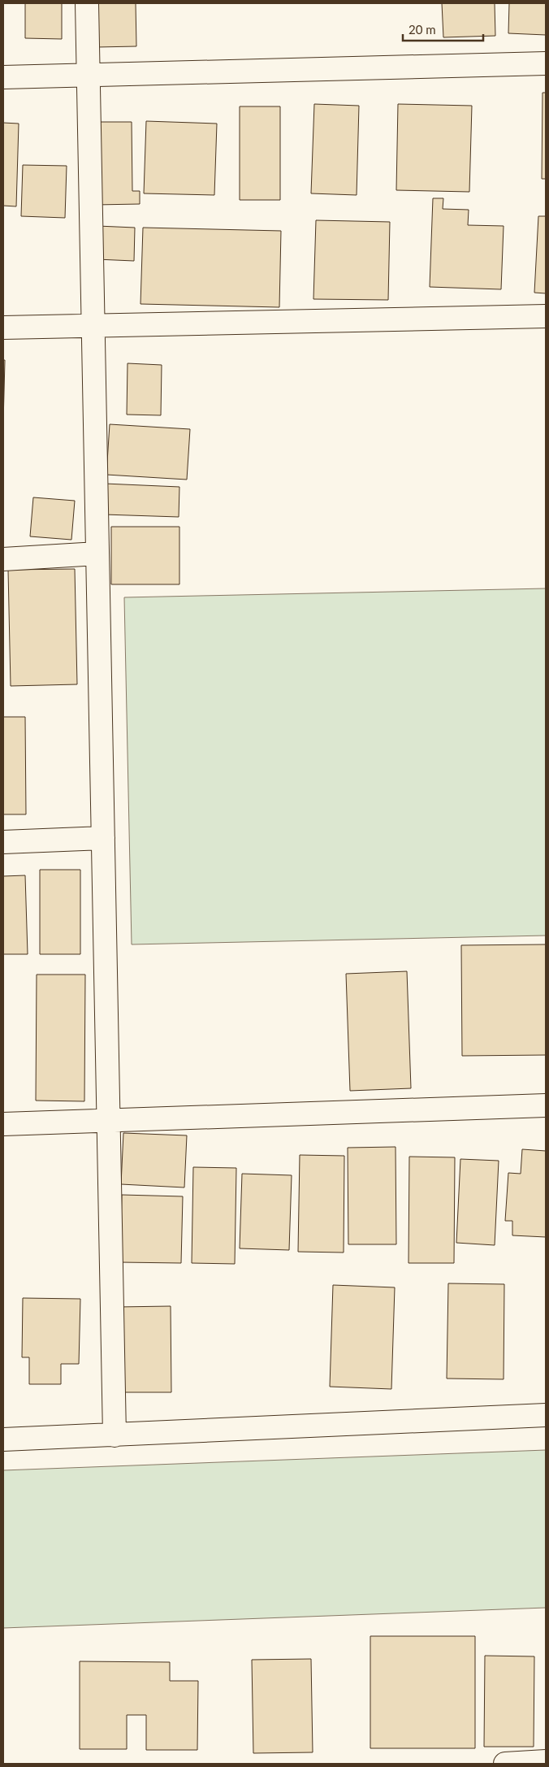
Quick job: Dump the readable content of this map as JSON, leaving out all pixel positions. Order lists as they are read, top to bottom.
{
  "scale_bar": "20 m"
}
